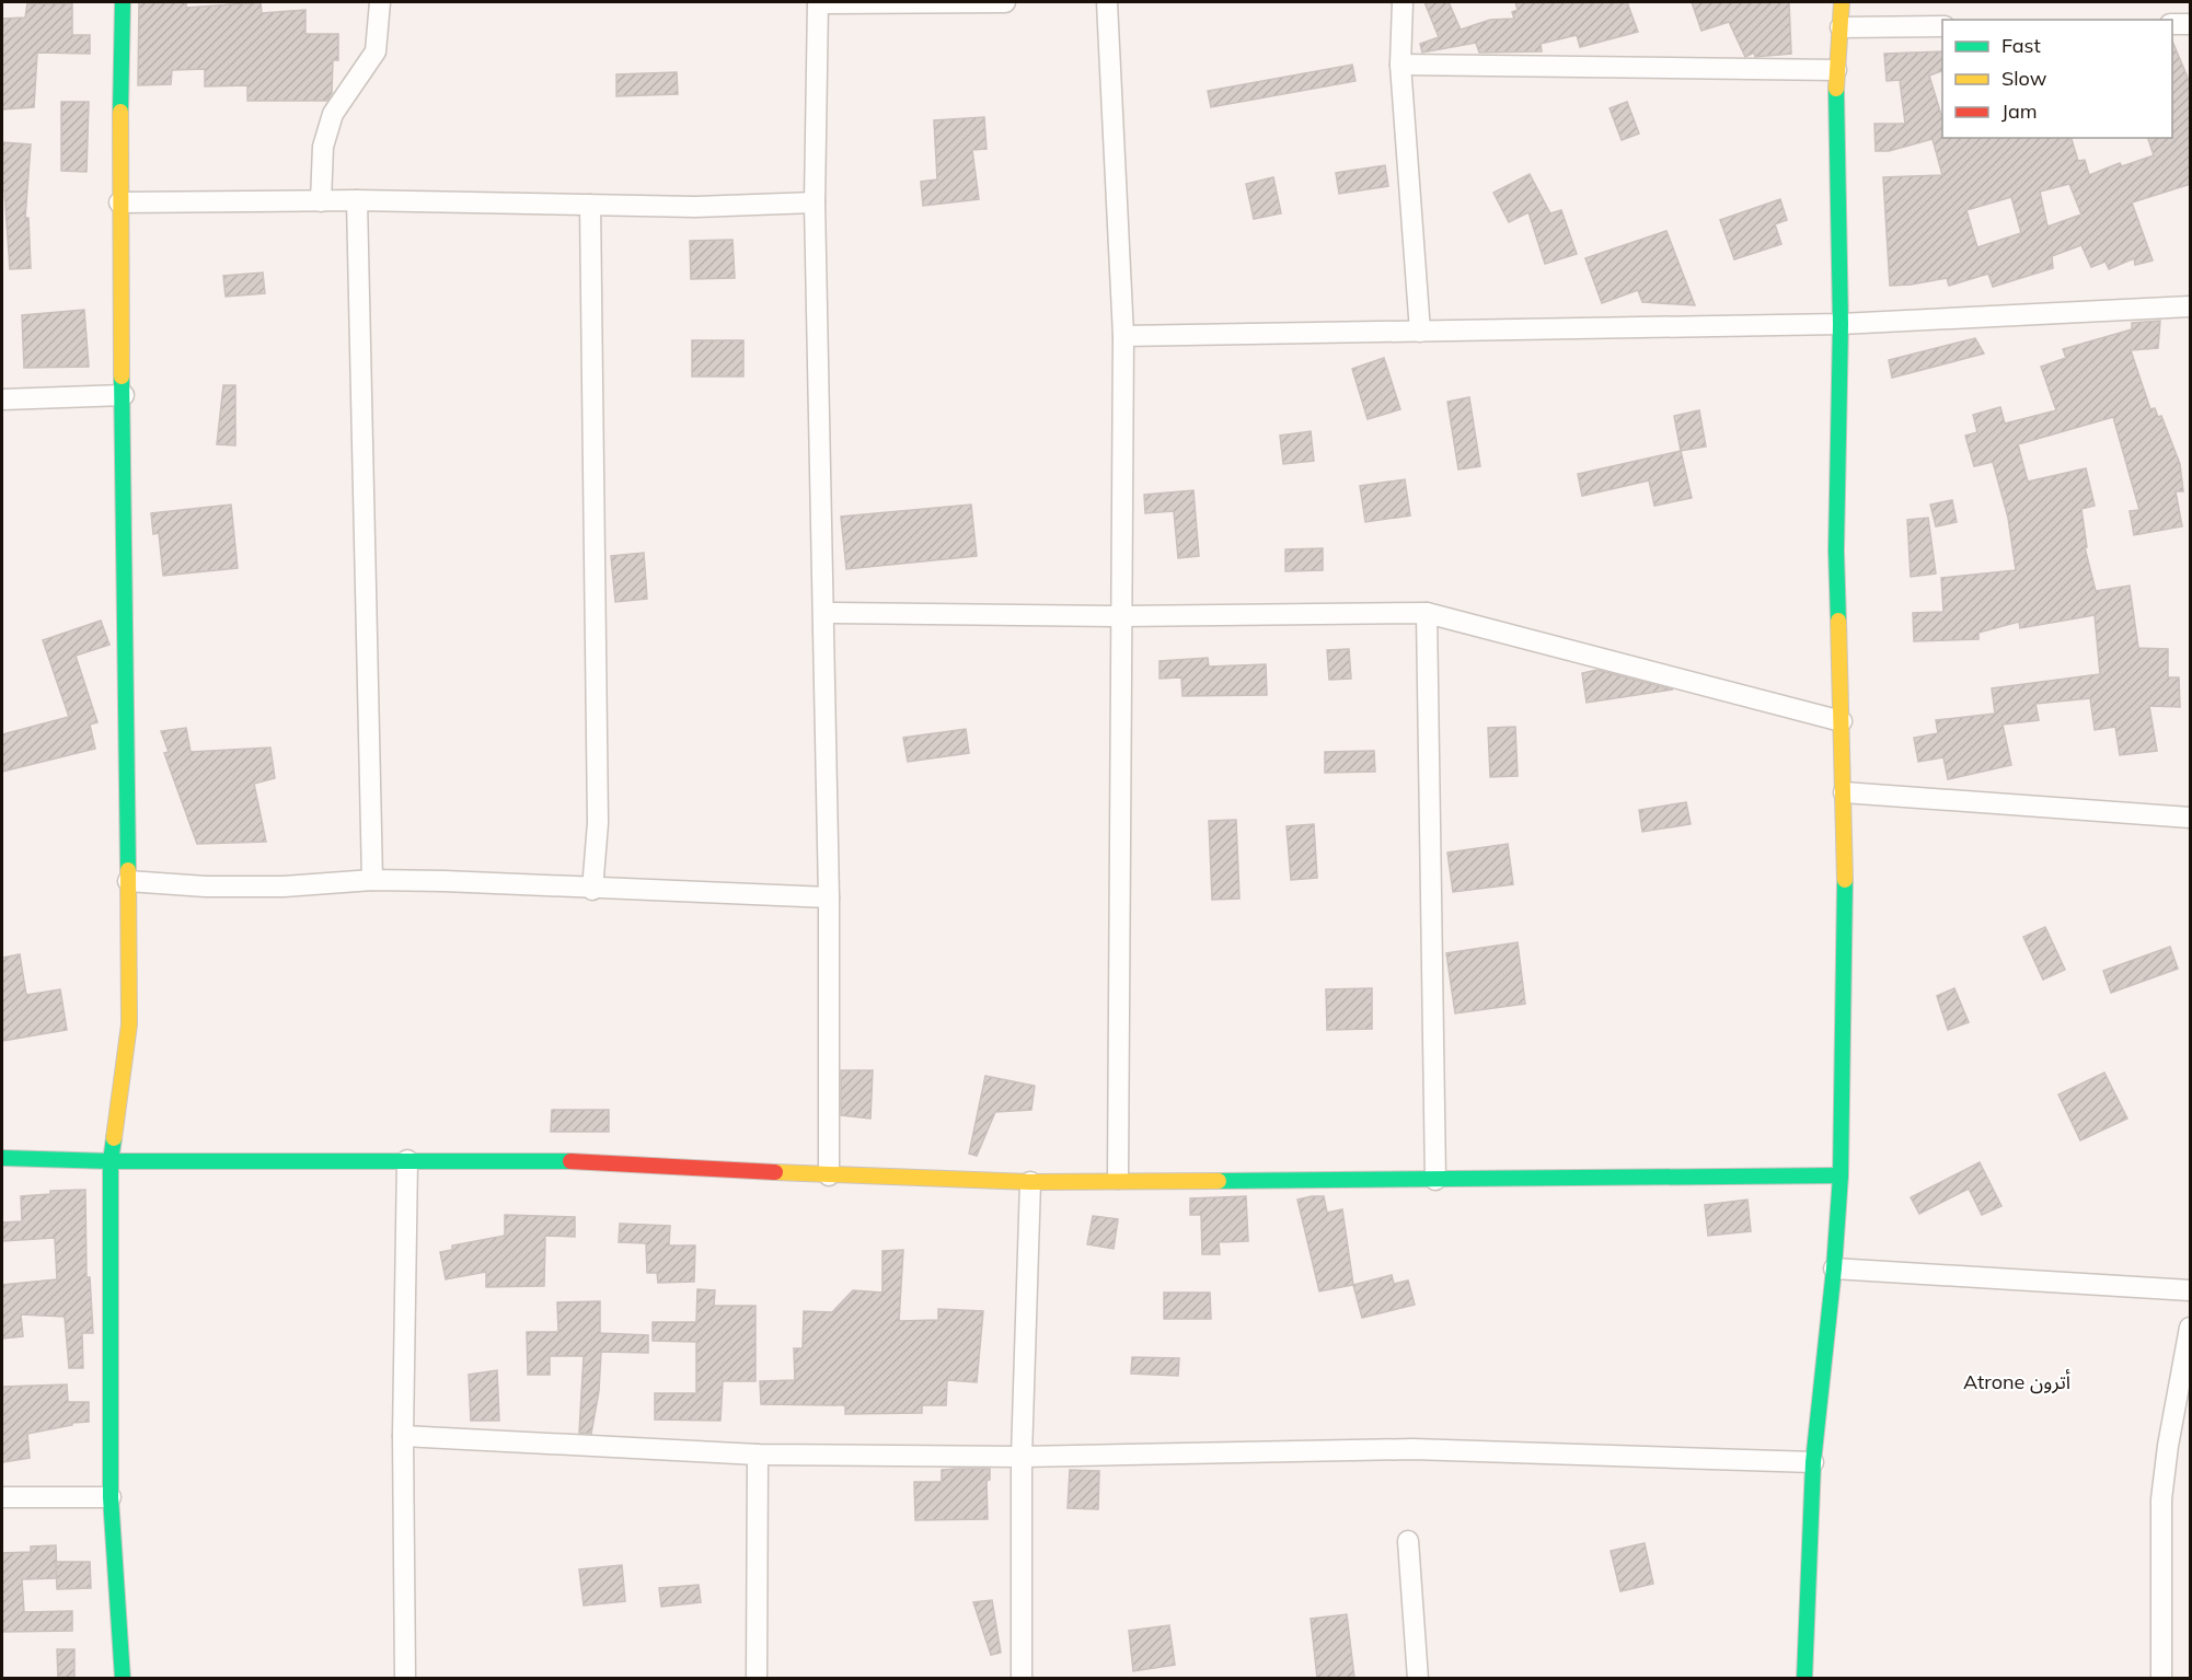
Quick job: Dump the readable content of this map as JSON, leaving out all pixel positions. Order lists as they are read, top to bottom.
{
  "districts": ["Atrone أترون"],
  "legend": ["Fast", "Slow", "Jam"]
}
